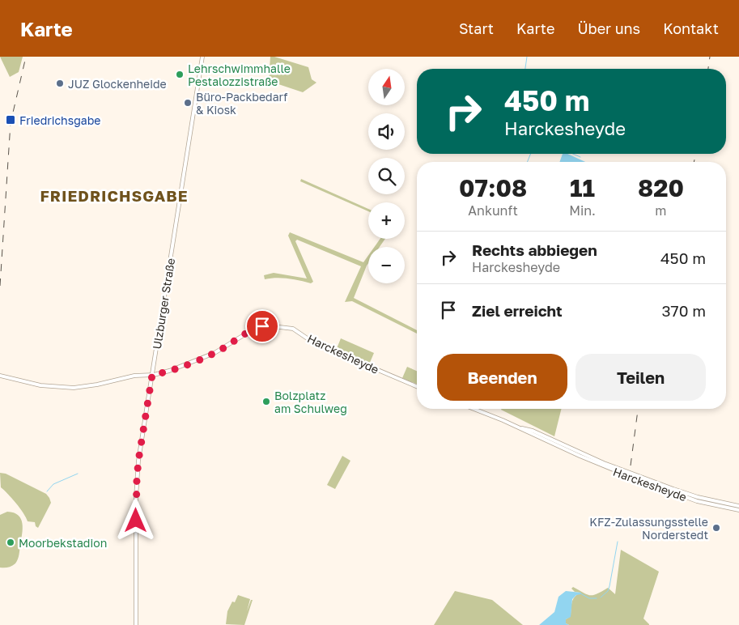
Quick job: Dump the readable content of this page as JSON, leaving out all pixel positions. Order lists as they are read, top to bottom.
{
  "streets": {
    "main road": ["Ulzburger Straße", "Harckesheyde"]
  },
  "crossings": [
    ["Ulzburger Straße", "Harckesheyde"]
  ],
  "districts": ["FRIEDRICHSGABE"],
  "places": {
    "other": [
      "Lehrschwimmhalle Pestalozzistraße",
      "JUZ Glockenheide",
      "Büro-Packbedarf & Kiosk",
      "Bolzplatz am Schulweg",
      "KFZ-Zulassungsstelle Norderstedt",
      "Moorbekstadion"
    ],
    "transit": ["Friedrichsgabe"]
  },
  "north": "top",
  "page": {
    "header": "Karte",
    "nav": [
      "Start",
      "Karte",
      "Über uns",
      "Kontakt"
    ],
    "map_buttons": ["+", "−"],
    "turn": ["450 m", "Harckesheyde"],
    "eta": [
      "07:08",
      "Ankunft",
      "11",
      "Min.",
      "820",
      "m"
    ],
    "list": [
      {
        "name": "Rechts abbiegen",
        "note": "Harckesheyde",
        "value": "450 m"
      },
      {
        "name": "Ziel erreicht",
        "value": "370 m"
      }
    ],
    "buttons": ["Beenden", "Teilen"]
  }
}
